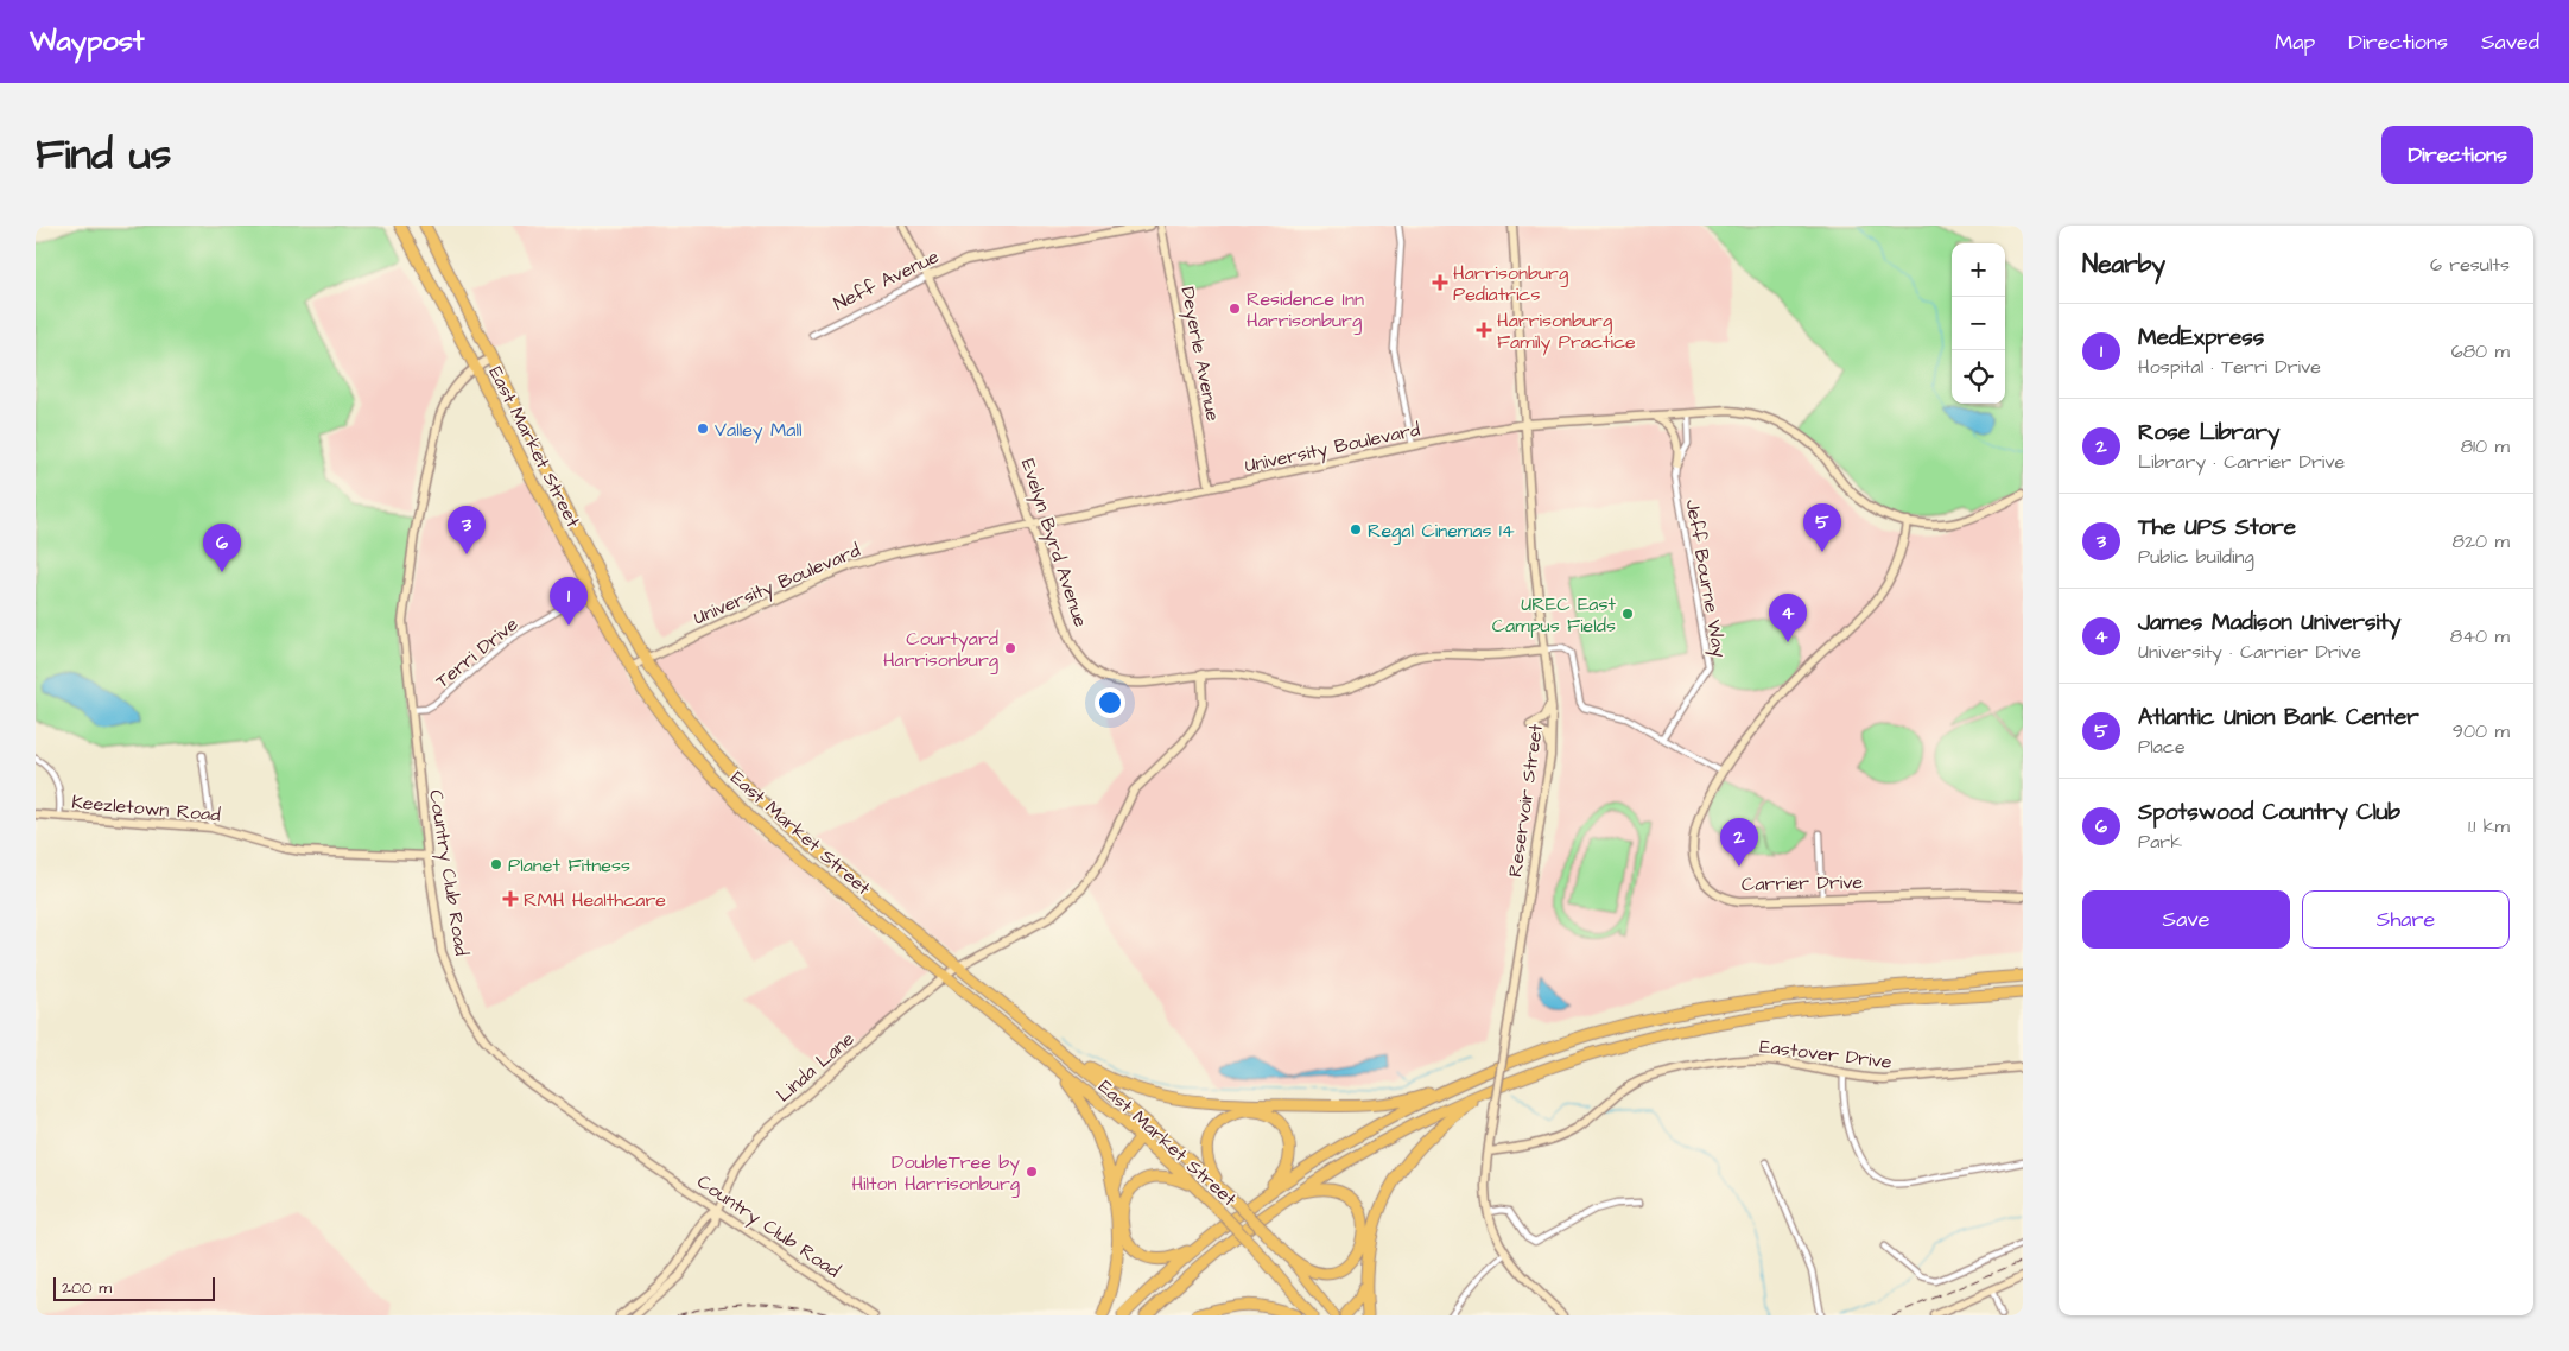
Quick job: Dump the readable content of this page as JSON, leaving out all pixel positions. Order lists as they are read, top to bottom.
{
  "streets": {
    "highway": ["East Market Street"],
    "street": [
      "Neff Avenue",
      "Deyerle Avenue",
      "University Boulevard",
      "Evelyn Byrd Avenue",
      "Jeff Bourne Way",
      "Terri Drive",
      "Reservoir Street",
      "Keezletown Road",
      "Country Club Road",
      "Carrier Drive",
      "Eastover Drive",
      "Linda Lane"
    ]
  },
  "crossings": [
    ["Neff Avenue", "Evelyn Byrd Avenue"],
    ["Deyerle Avenue", "University Boulevard"],
    ["East Market Street", "University Boulevard"],
    ["East Market Street", "Terri Drive"],
    ["East Market Street", "Country Club Road"],
    ["East Market Street", "Linda Lane"],
    ["University Boulevard", "Evelyn Byrd Avenue"],
    ["University Boulevard", "Jeff Bourne Way"],
    ["University Boulevard", "Reservoir Street"],
    ["University Boulevard", "Carrier Drive"],
    ["Evelyn Byrd Avenue", "Reservoir Street"],
    ["Evelyn Byrd Avenue", "Linda Lane"],
    ["Terri Drive", "Country Club Road"],
    ["Reservoir Street", "Eastover Drive"],
    ["Keezletown Road", "Country Club Road"],
    ["Country Club Road", "Linda Lane"]
  ],
  "places": {
    "health": ["Harrisonburg Pediatrics", "Harrisonburg Family Practice", "RMH Healthcare"],
    "other": [
      "Residence Inn Harrisonburg",
      "Valley Mall",
      "Regal Cinemas 14",
      "UREC East Campus Fields",
      "Courtyard Harrisonburg",
      "Planet Fitness",
      "DoubleTree by Hilton Harrisonburg"
    ]
  },
  "scale_bar": "200 m",
  "page": {
    "header": "Waypost",
    "nav": ["Map", "Directions", "Saved"],
    "title": "Find us",
    "buttons": [
      "Directions",
      ["Save", "Share"]
    ],
    "heading": ["Nearby", "6 results"],
    "map_buttons": ["+", "−"],
    "list": [
      {
        "mark": "1",
        "name": "MedExpress",
        "note": "Hospital · Terri Drive",
        "value": "680 m"
      },
      {
        "mark": "2",
        "name": "Rose Library",
        "note": "Library · Carrier Drive",
        "value": "810 m"
      },
      {
        "mark": "3",
        "name": "The UPS Store",
        "note": "Public building",
        "value": "820 m"
      },
      {
        "mark": "4",
        "name": "James Madison University",
        "note": "University · Carrier Drive",
        "value": "840 m"
      },
      {
        "mark": "5",
        "name": "Atlantic Union Bank Center",
        "note": "Place",
        "value": "900 m"
      },
      {
        "mark": "6",
        "name": "Spotswood Country Club",
        "note": "Park",
        "value": "1.1 km"
      }
    ],
    "pins": [
      "5",
      "3",
      "6",
      "1",
      "4",
      "2"
    ],
    "scale": "200 m"
  }
}
